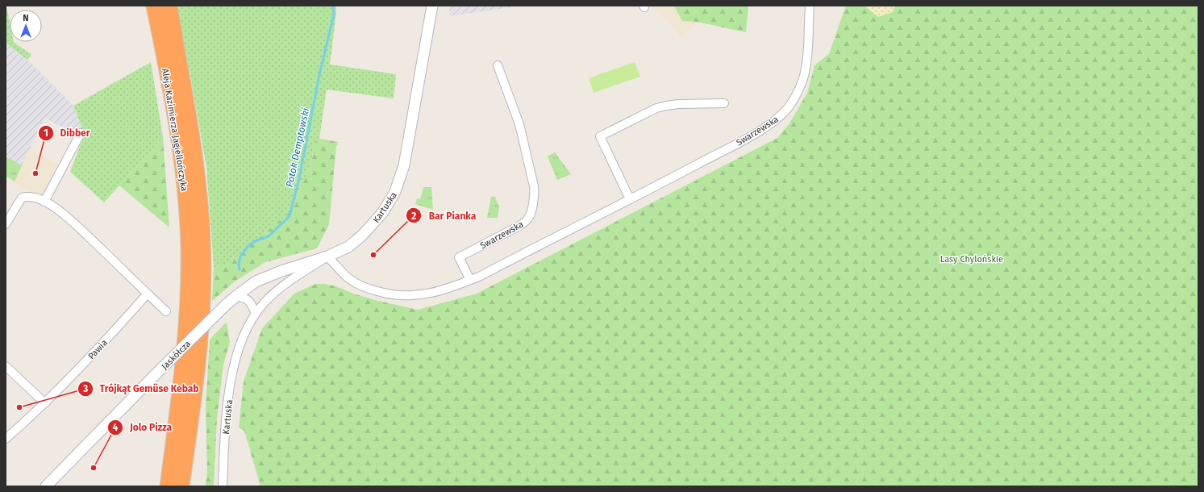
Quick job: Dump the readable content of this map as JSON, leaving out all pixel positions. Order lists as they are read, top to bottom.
{
  "streets": {
    "highway": ["Aleja Kazimierza Jagiellończyka"],
    "street": [
      "Swarzewska",
      "Kartuska",
      "Pawia",
      "Jaskółcza"
    ]
  },
  "crossings": [
    ["Swarzewska", "Kartuska"],
    ["Swarzewska", "Jaskółcza"],
    ["Kartuska", "Jaskółcza"]
  ],
  "water": ["Potok Demptowski"],
  "parks": ["Lasy Chylońskie"],
  "places": [
    "Dibber",
    "Bar Pianka",
    "Trójkąt Gemüse Kebab",
    "Jolo Pizza"
  ],
  "north": "top"
}
